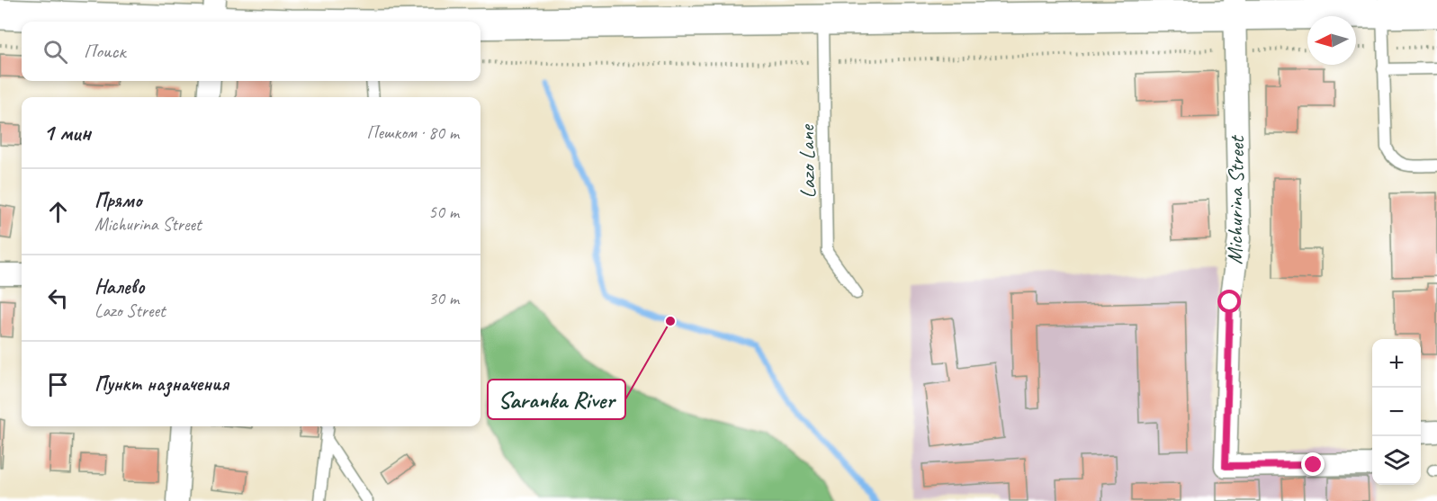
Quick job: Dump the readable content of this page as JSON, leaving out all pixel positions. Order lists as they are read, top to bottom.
{
  "streets": {
    "street": ["Michurina Street"],
    "lane": ["Lazo Lane"]
  },
  "places": ["Saranka River"],
  "north": "left",
  "page": {
    "search": "Поиск",
    "heading": ["1 мин", "Пешком · 80 m"],
    "list": [
      ["Прямо", "Michurina Street", "50 m"],
      ["Налево", "Lazo Street", "30 m"],
      "Пункт назначения"
    ],
    "map_buttons": ["+", "−"]
  }
}
